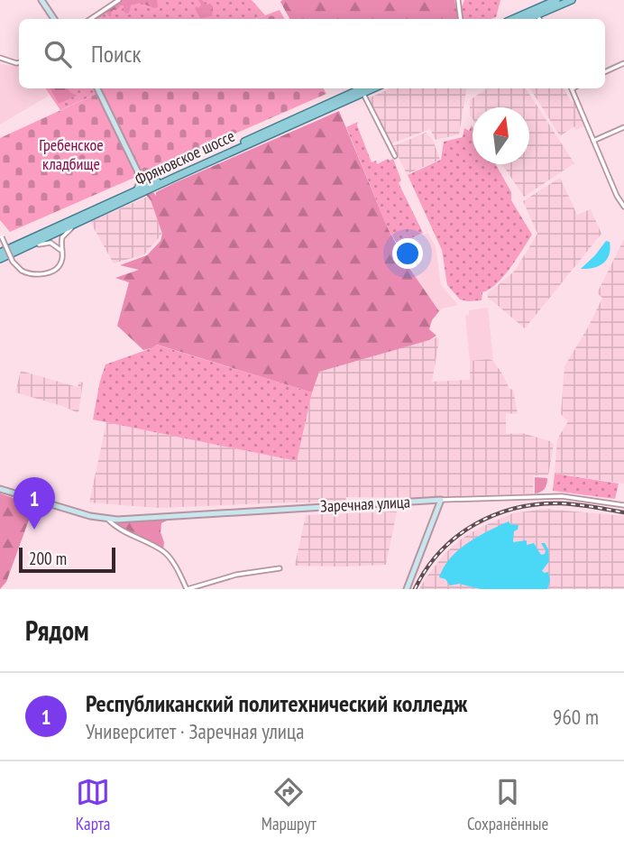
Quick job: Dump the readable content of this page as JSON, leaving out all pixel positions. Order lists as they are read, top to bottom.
{
  "streets": {
    "main road": ["Фряновское шоссе"],
    "street": ["Заречная улица"]
  },
  "parks": ["Гребенское кладбище"],
  "scale_bar": "200 m",
  "north": "top",
  "page": {
    "search": "Поиск",
    "pins": "1",
    "scale": "200 m",
    "heading": "Рядом",
    "list": [
      {
        "mark": "1",
        "name": "Республиканский политехнический колледж",
        "note": "Университет · Заречная улица",
        "value": "960 m"
      }
    ],
    "nav": ["Карта", "Маршрут", "Сохранённые"]
  }
}
